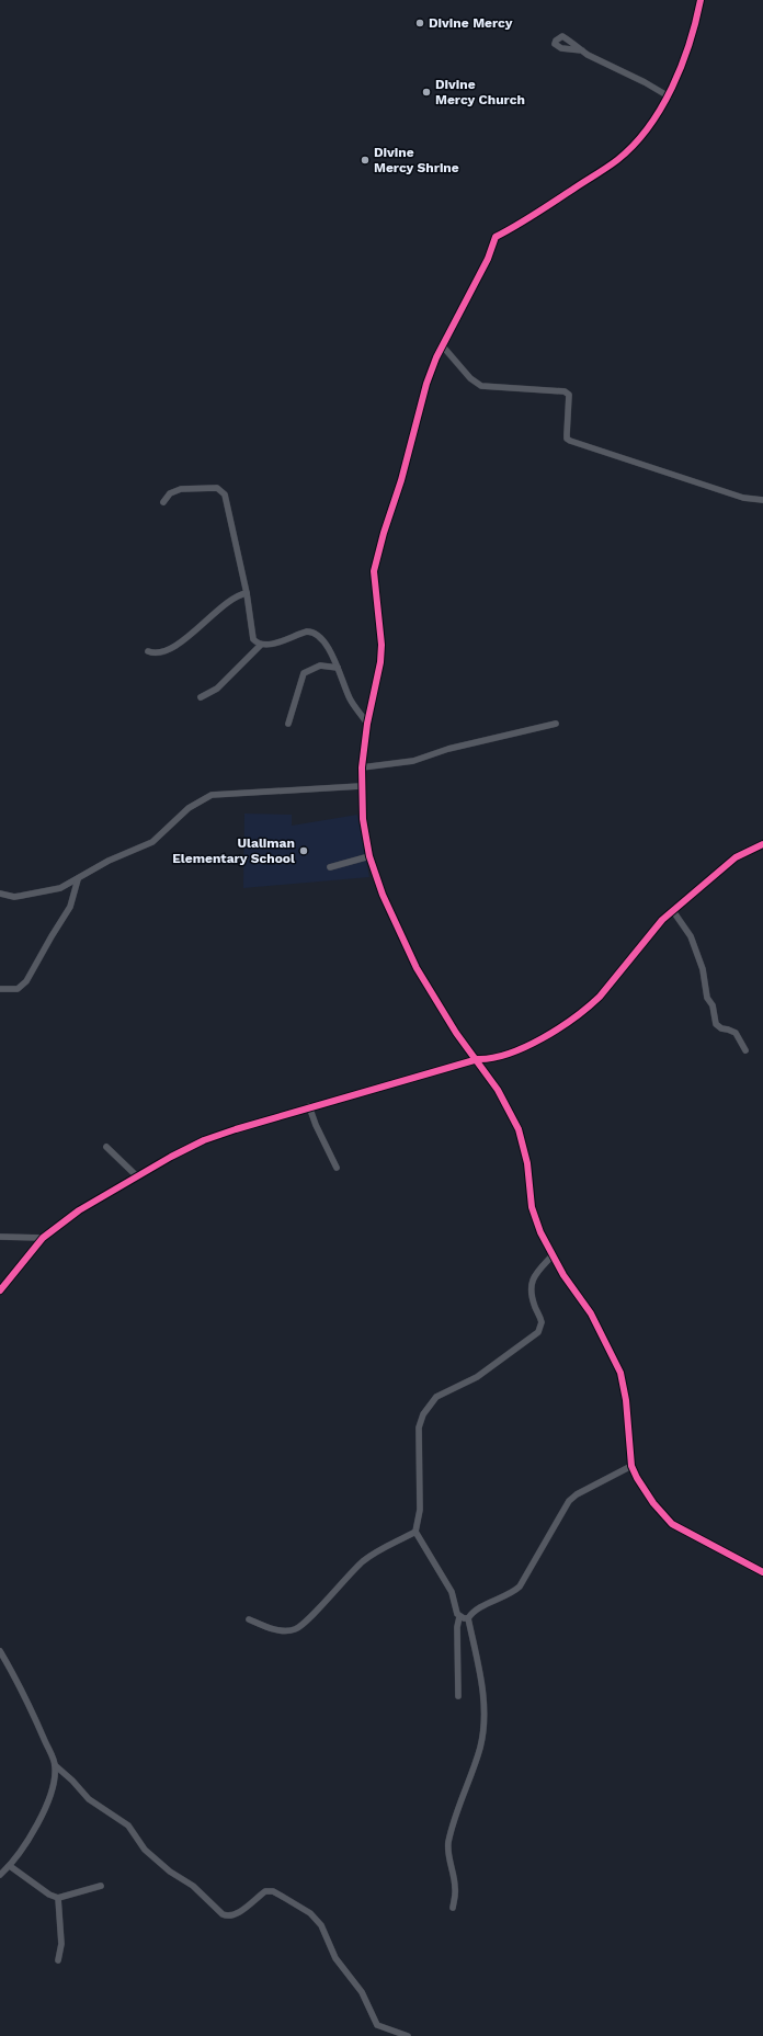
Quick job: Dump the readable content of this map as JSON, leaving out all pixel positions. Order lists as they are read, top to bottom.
{
  "places": [
    "Divine Mercy",
    "Divine Mercy Church",
    "Divine Mercy Shrine",
    "Ulaliman Elementary School"
  ]
}
